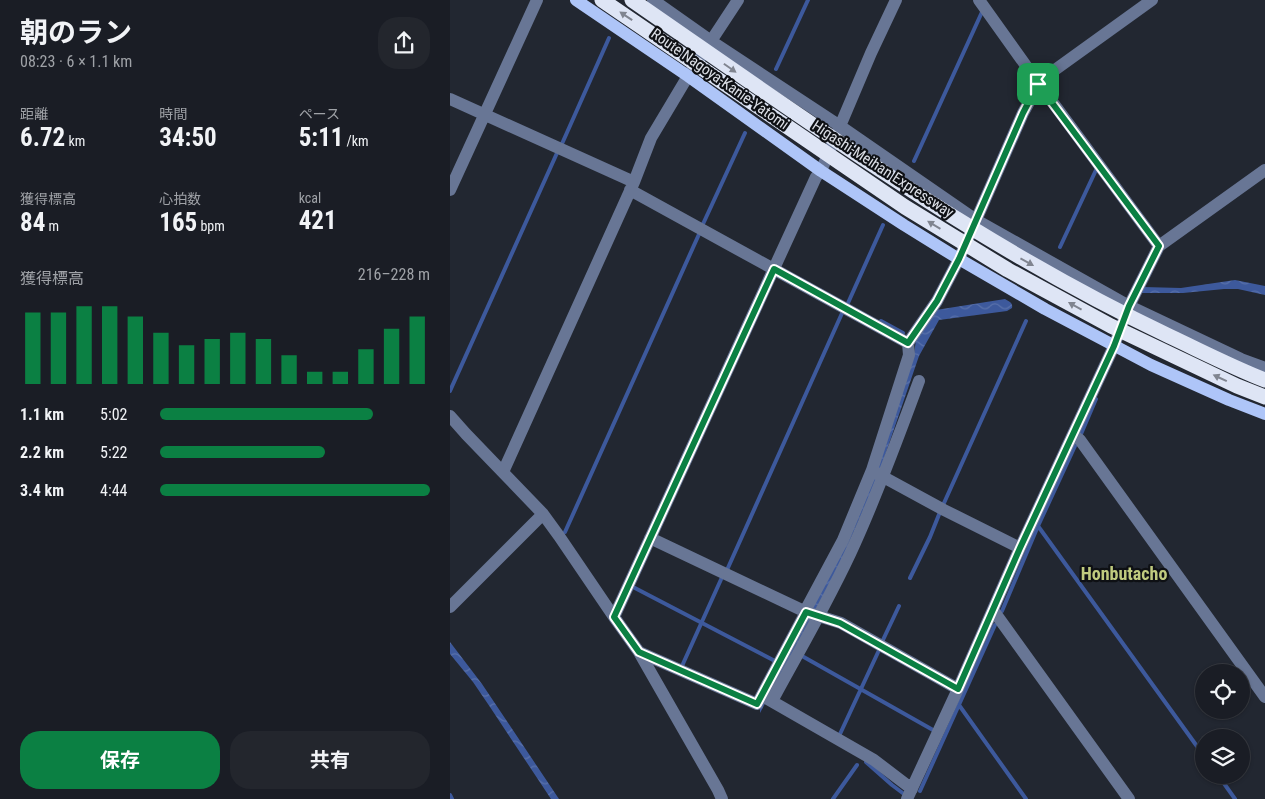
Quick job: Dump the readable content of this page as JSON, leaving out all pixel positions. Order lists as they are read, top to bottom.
{
  "streets": {
    "highway": ["Higashi-Meihan Expressway"],
    "main road": ["Route Nagoya-Kanie-Yatomi"]
  },
  "districts": ["Honbutacho"],
  "page": {
    "heading": ["朝のラン", "08:23 · 6 × 1.1 km"],
    "stats": [
      ["距離", "6.72 km"],
      ["時間", "34:50"],
      ["ペース", "5:11 /km"],
      ["獲得標高", "84 m"],
      ["心拍数", "165 bpm"],
      ["kcal", "421"]
    ],
    "chart": ["獲得標高", "216–228 m"],
    "list": [
      {
        "name": "1.1 km",
        "note": "5:02"
      },
      {
        "name": "2.2 km",
        "note": "5:22"
      },
      {
        "name": "3.4 km",
        "note": "4:44"
      }
    ],
    "buttons": ["保存", "共有"]
  }
}
